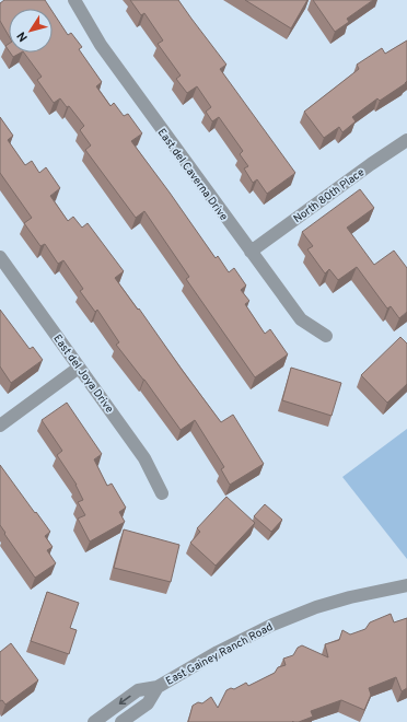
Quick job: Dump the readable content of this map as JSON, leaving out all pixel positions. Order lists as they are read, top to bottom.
{
  "streets": {
    "street": [
      "East del Caverna Drive",
      "North 80th Place",
      "East del Joya Drive",
      "East Gainey Ranch Road"
    ]
  },
  "crossings": [
    ["East del Caverna Drive", "North 80th Place"]
  ],
  "north": "bottom left"
}
